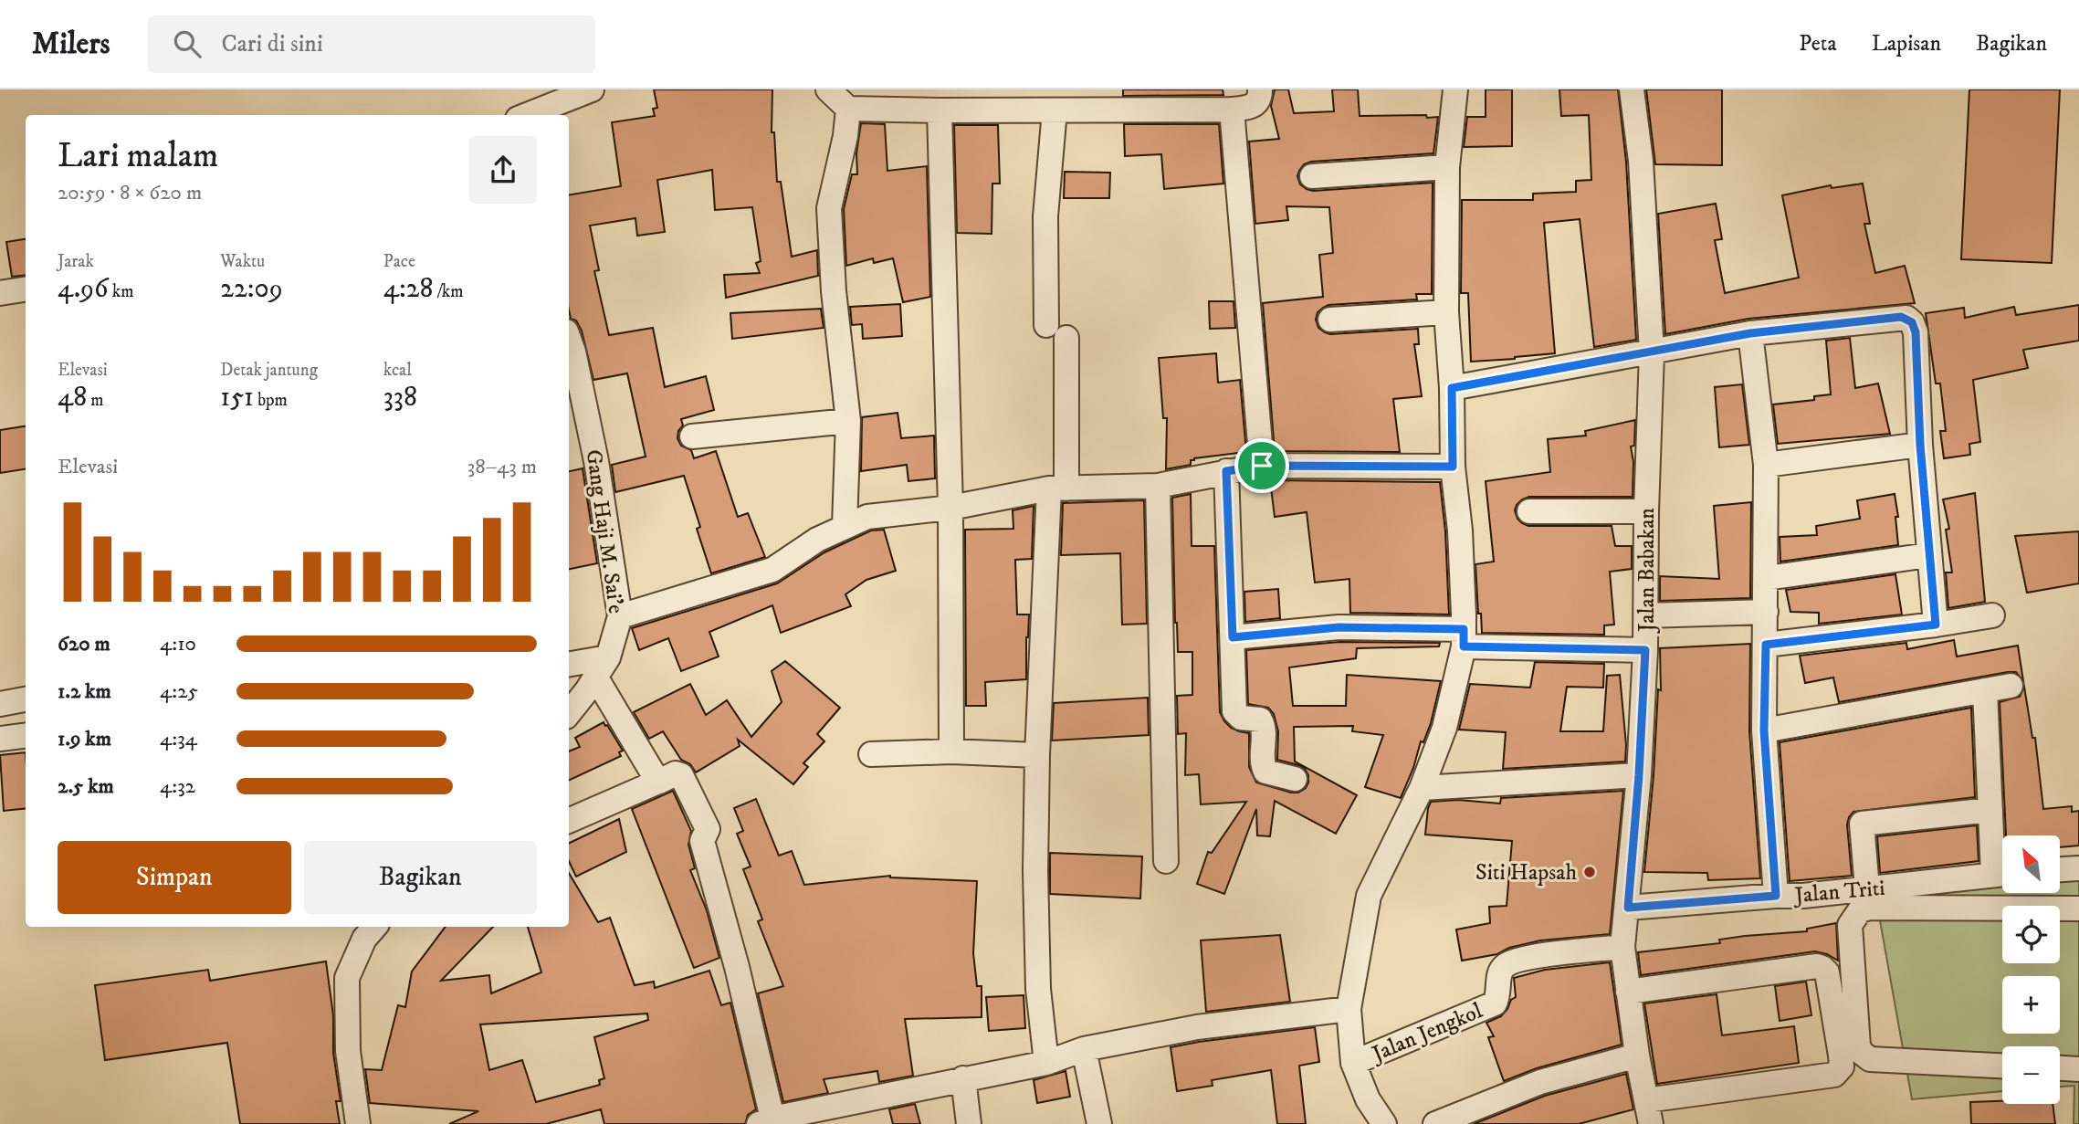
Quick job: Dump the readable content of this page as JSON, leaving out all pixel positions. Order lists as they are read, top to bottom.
{
  "streets": {
    "street": [
      "Gang Haji M. Sai'e",
      "Jalan Babakan",
      "Jalan Triti",
      "Jalan Jengkol"
    ]
  },
  "crossings": [
    ["Jalan Babakan", "Jalan Triti"],
    ["Jalan Babakan", "Jalan Jengkol"]
  ],
  "places": ["Siti Hapsah"],
  "north": "top left",
  "page": {
    "header": "Milers",
    "search": "Cari di sini",
    "nav": ["Peta", "Lapisan", "Bagikan"],
    "heading": ["Lari malam", "20:59 · 8 × 620 m"],
    "stats": [
      ["Jarak", "4.96 km"],
      ["Waktu", "22:09"],
      ["Pace", "4:28 /km"],
      ["Elevasi", "48 m"],
      ["Detak jantung", "151 bpm"],
      ["kcal", "338"]
    ],
    "chart": ["Elevasi", "38–43 m"],
    "list": [
      {
        "name": "620 m",
        "note": "4:10"
      },
      {
        "name": "1.2 km",
        "note": "4:25"
      },
      {
        "name": "1.9 km",
        "note": "4:34"
      },
      {
        "name": "2.5 km",
        "note": "4:32"
      }
    ],
    "buttons": ["Simpan", "Bagikan"],
    "map_buttons": ["+", "−"]
  }
}
